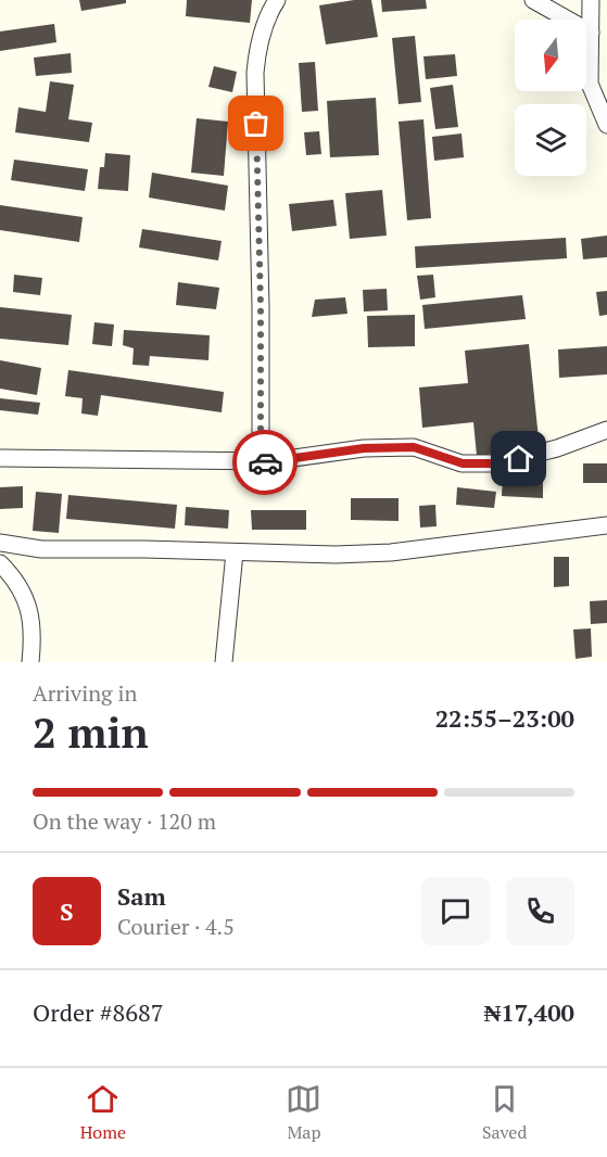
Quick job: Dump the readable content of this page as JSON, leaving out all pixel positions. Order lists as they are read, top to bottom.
{
  "north": "bottom",
  "page": {
    "heading": ["2 min", "Arriving in", "22:55–23:00"],
    "panel": [
      "Sam",
      "Courier · 4.5",
      "Order #8687",
      "₦17,400"
    ],
    "bar": "On the way · 120 m",
    "round": "S",
    "tabs": ["Home", "Map", "Saved"]
  }
}
